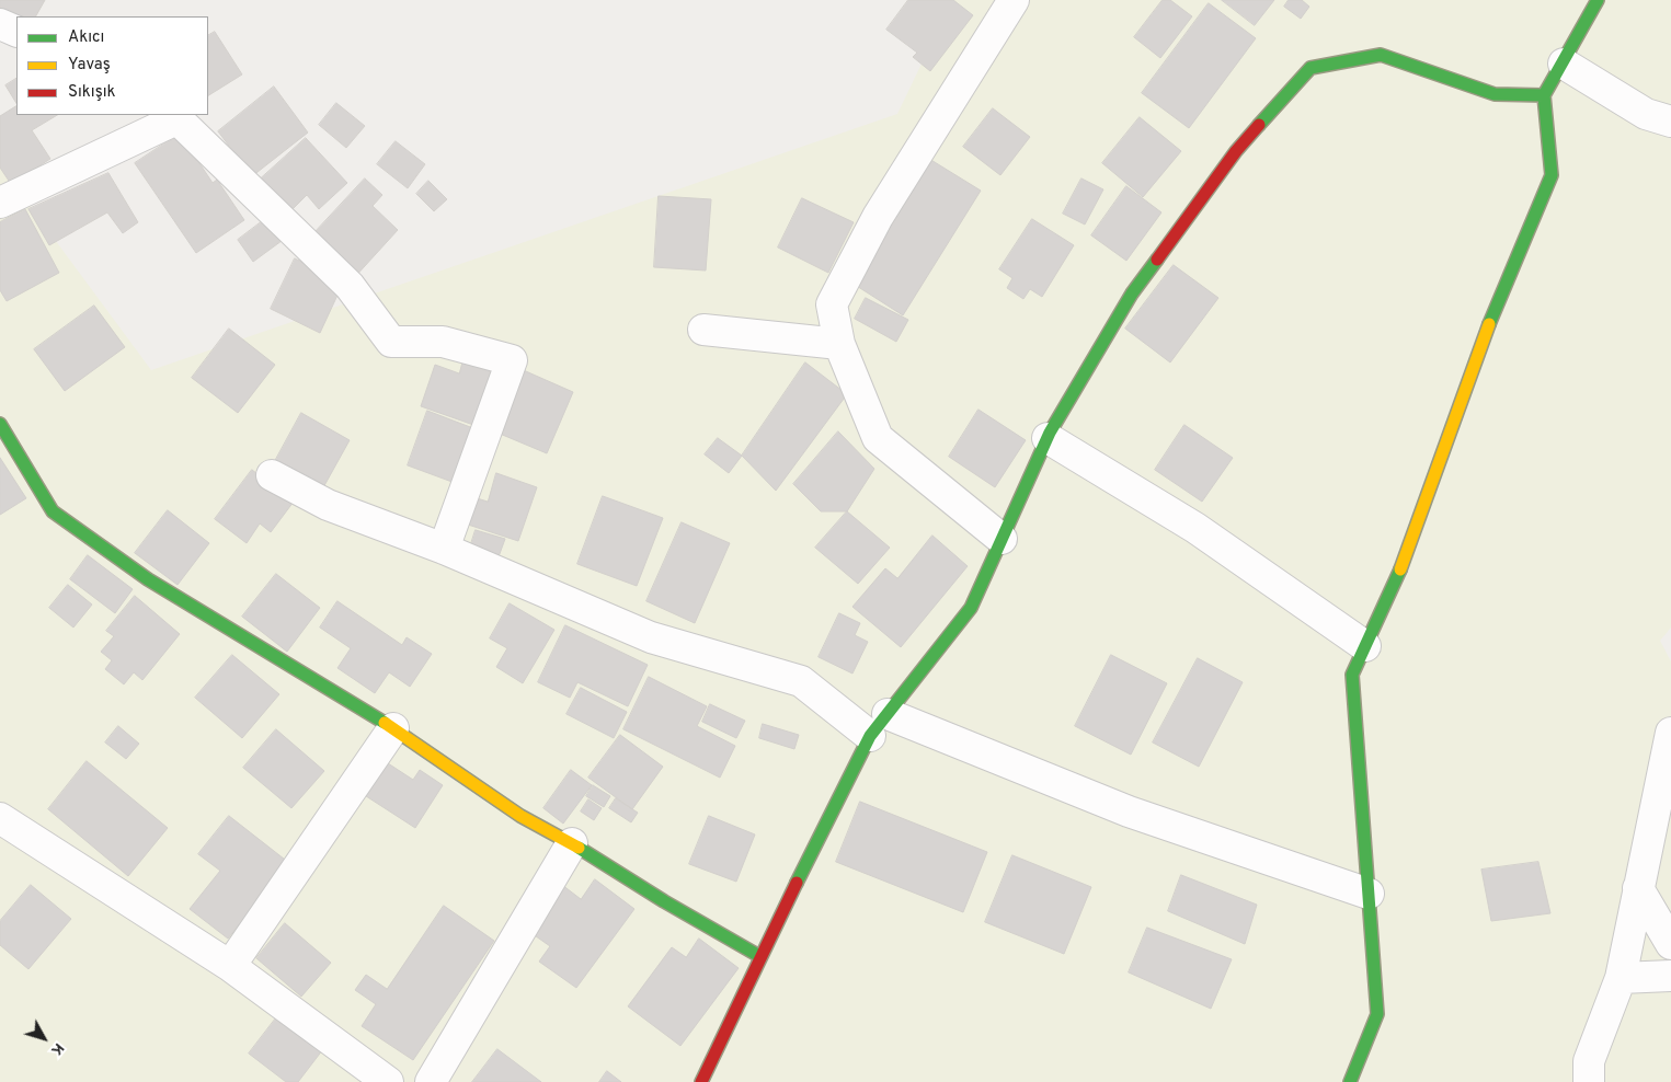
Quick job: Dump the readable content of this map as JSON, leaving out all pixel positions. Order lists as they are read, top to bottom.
{
  "legend": ["Akıcı", "Yavaş", "Sıkışık"],
  "north": "bottom right"
}
